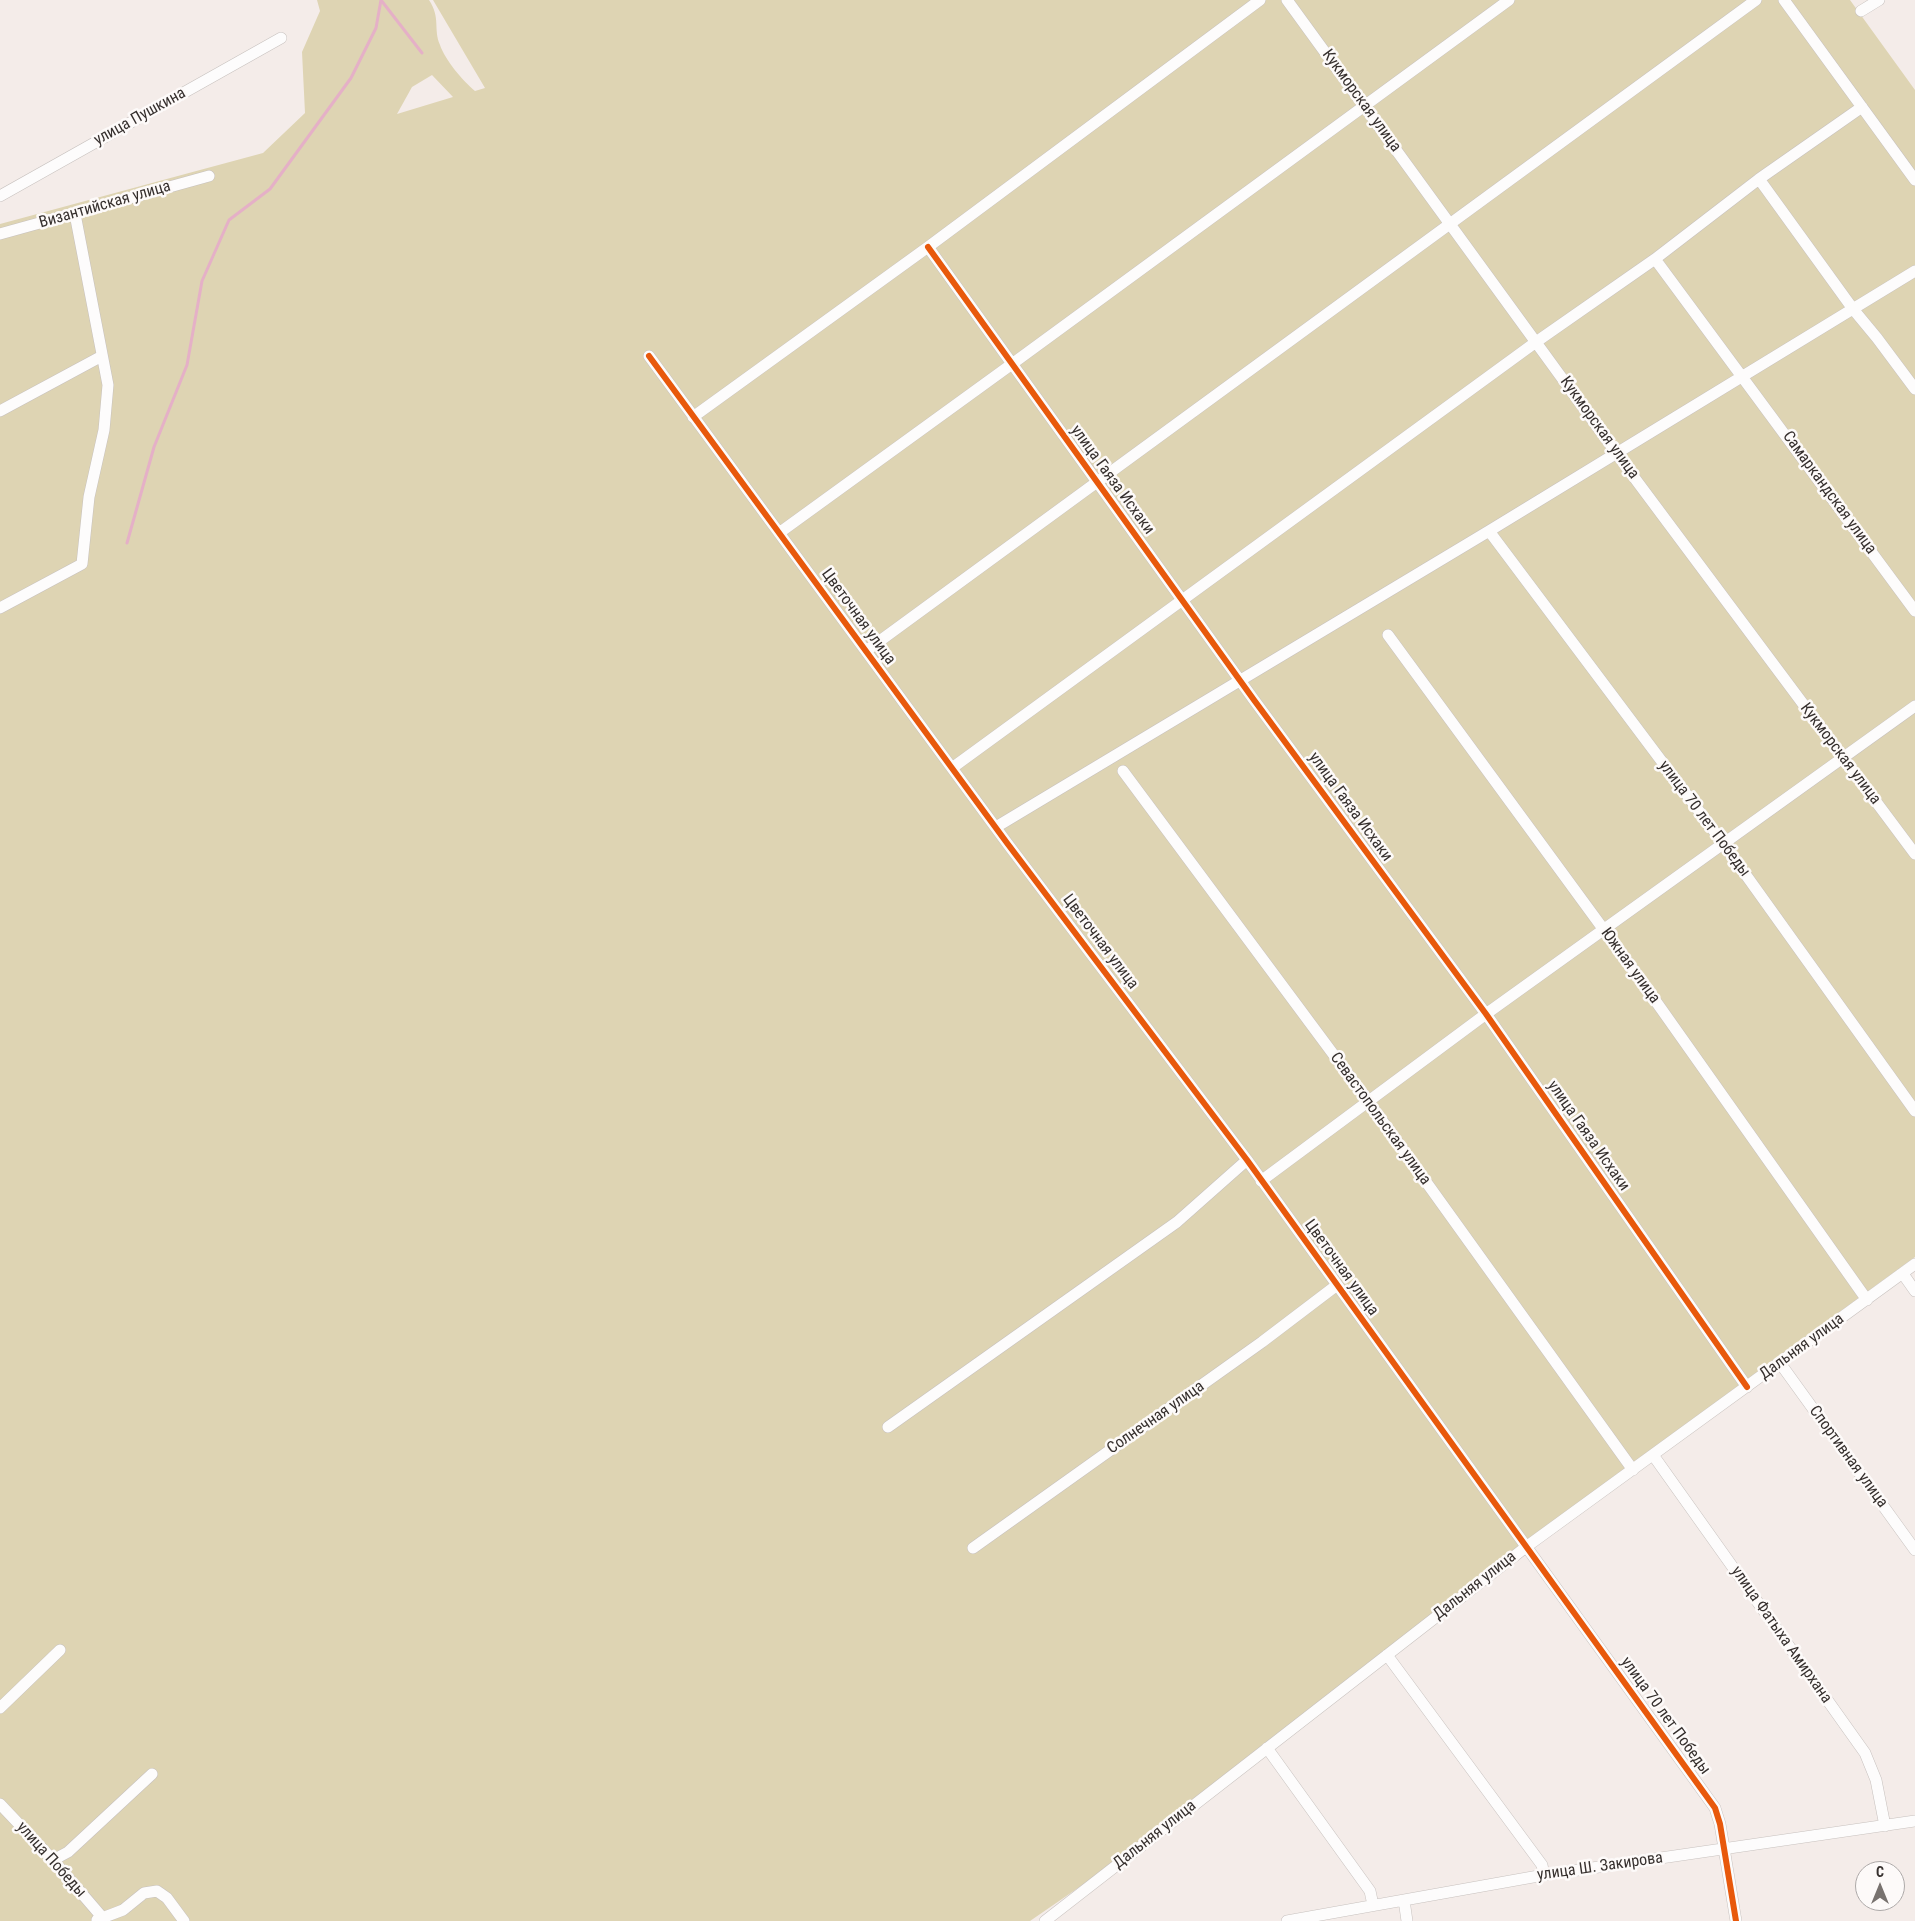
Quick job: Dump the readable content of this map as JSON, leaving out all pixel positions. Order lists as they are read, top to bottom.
{
  "streets": {
    "street": [
      "Кукморская улица",
      "улица Пушкина",
      "Византийская улица",
      "улица Гаяза Исхаки",
      "Самаркандская улица",
      "Цветочная улица",
      "улица 70 лет Победы",
      "Южная улица",
      "Севастопольская улица",
      "Дальняя улица",
      "Солнечная улица",
      "Спортивная улица",
      "улица Фатыха Амирхана",
      "улица Победы",
      "улица Ш. Закирова"
    ]
  },
  "crossings": [
    ["улица Гаяза Исхаки", "Дальняя улица"],
    ["Цветочная улица", "улица 70 лет Победы"],
    ["Цветочная улица", "Дальняя улица"],
    ["Цветочная улица", "Солнечная улица"],
    ["улица 70 лет Победы", "Дальняя улица"],
    ["улица 70 лет Победы", "улица Ш. Закирова"],
    ["Южная улица", "Дальняя улица"],
    ["Севастопольская улица", "Дальняя улица"],
    ["Дальняя улица", "Спортивная улица"],
    ["Дальняя улица", "улица Фатыха Амирхана"],
    ["улица Фатыха Амирхана", "улица Ш. Закирова"]
  ],
  "north": "top"
}
